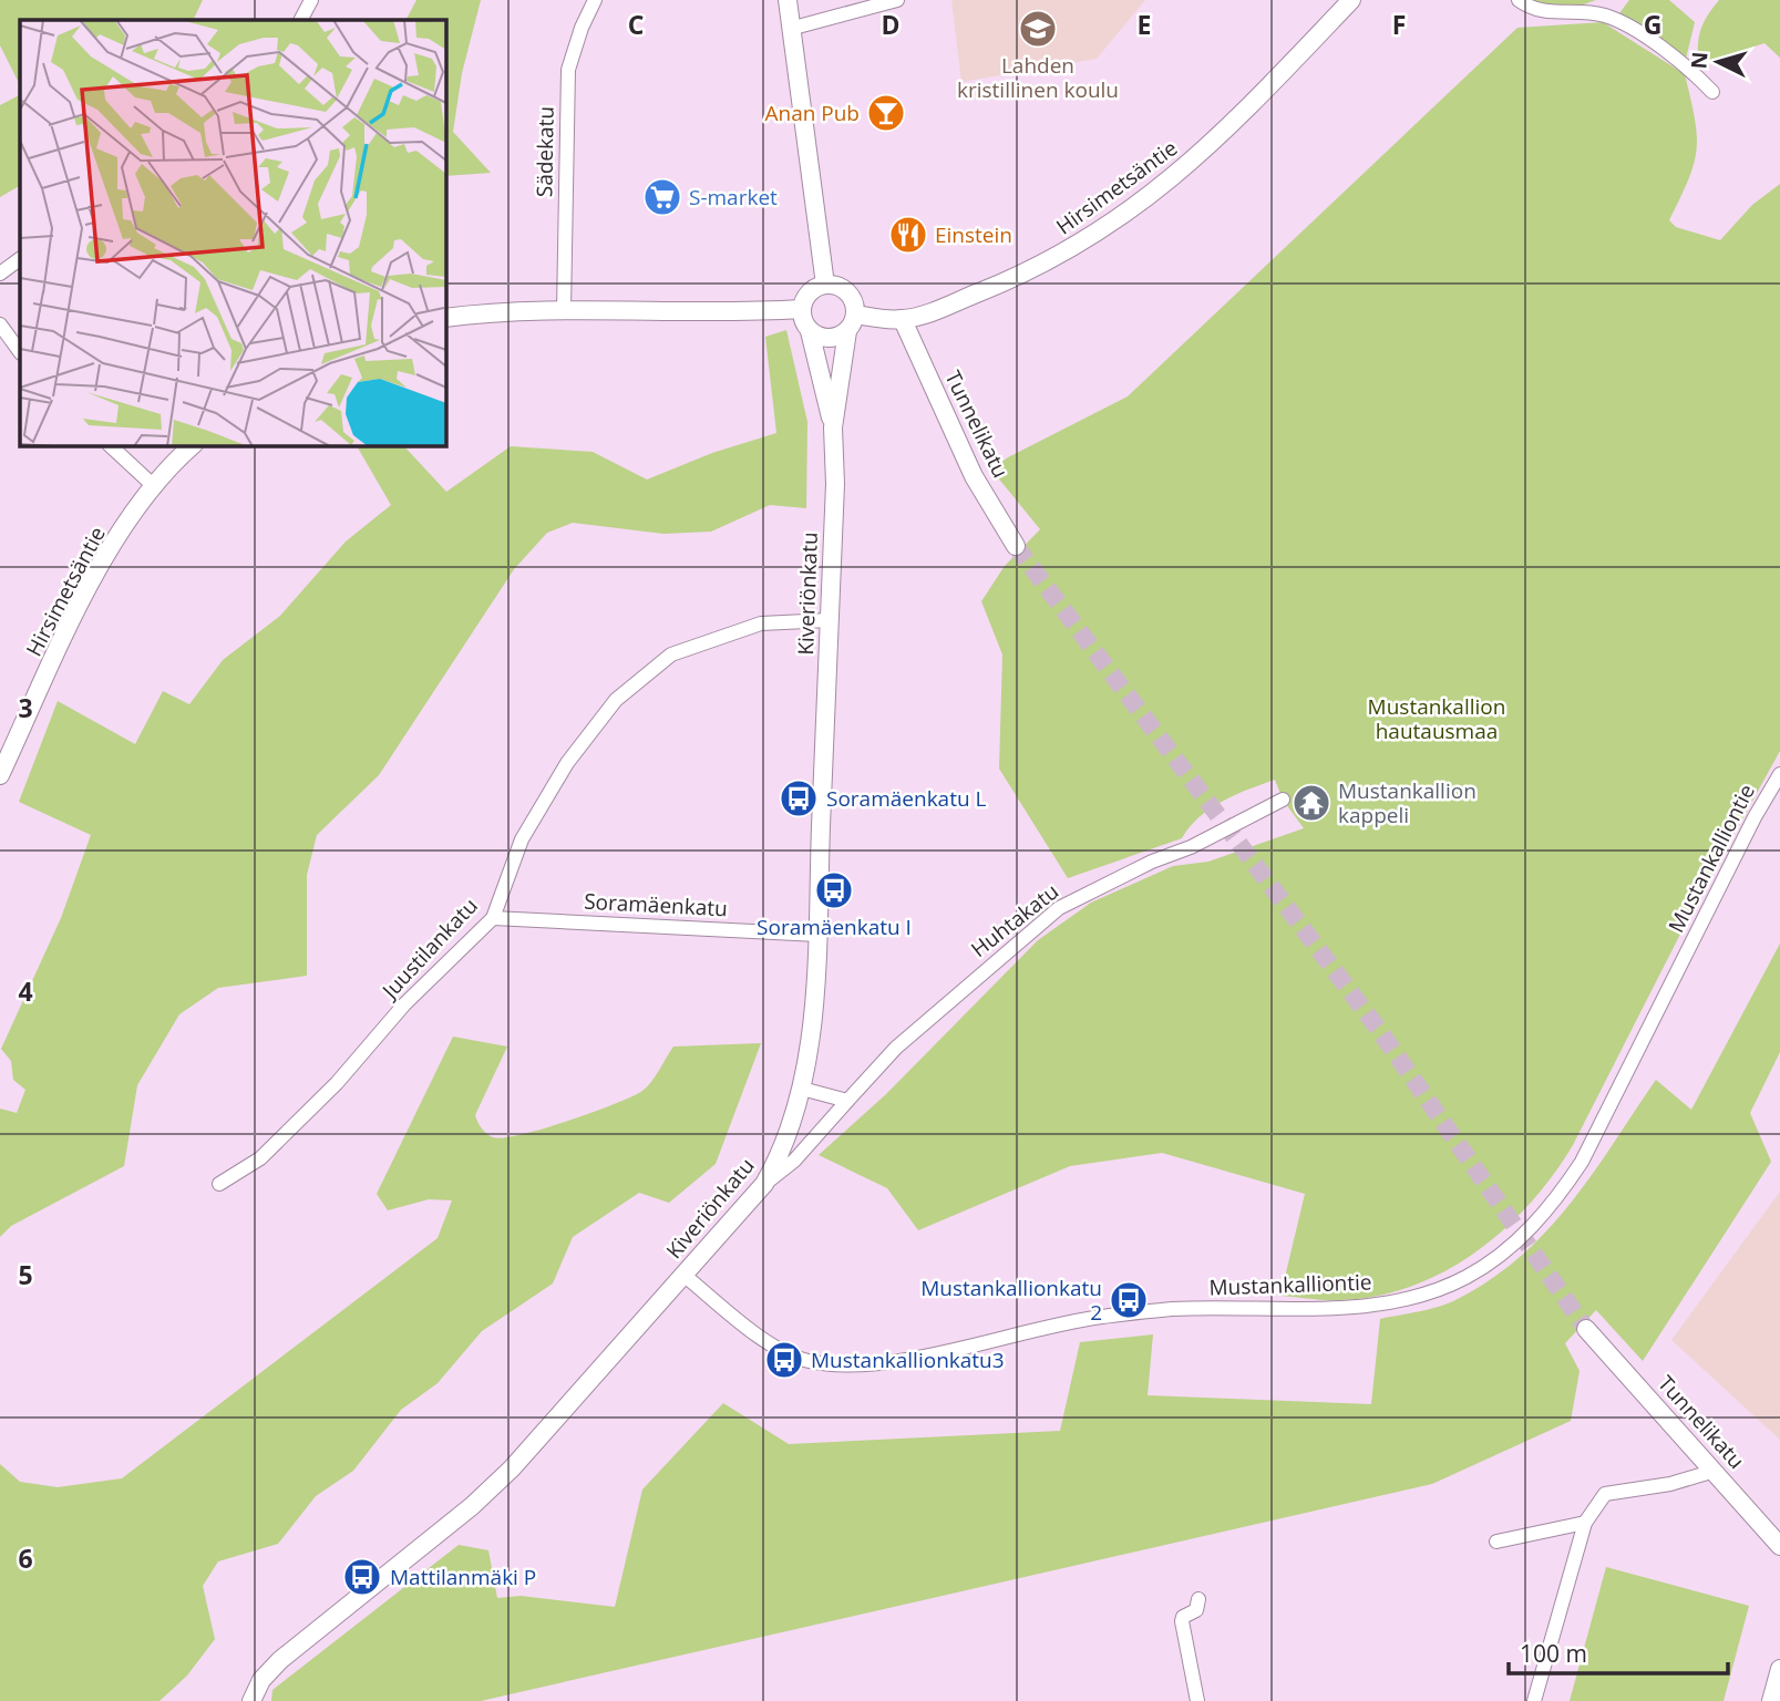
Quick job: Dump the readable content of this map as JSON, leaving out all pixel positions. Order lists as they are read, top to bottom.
{
  "streets": {
    "street": [
      "Sädekatu",
      "Hirsimetsäntie",
      "Tunnelikatu",
      "Kiveriönkatu",
      "Mustankalliontie",
      "Soramäenkatu",
      "Huhtakatu",
      "Juustilankatu"
    ]
  },
  "crossings": [
    ["Hirsimetsäntie", "Tunnelikatu"],
    ["Hirsimetsäntie", "Kiveriönkatu"],
    ["Kiveriönkatu", "Mustankalliontie"],
    ["Kiveriönkatu", "Soramäenkatu"],
    ["Kiveriönkatu", "Huhtakatu"],
    ["Kiveriönkatu", "Juustilankatu"],
    ["Soramäenkatu", "Juustilankatu"]
  ],
  "parks": ["Mustankallion hautausmaa"],
  "places": {
    "school or university": ["Lahden kristillinen koulu"],
    "bar": ["Anan Pub"],
    "supermarket": ["S-market"],
    "restaurant": ["Einstein"],
    "bus stop": [
      "Soramäenkatu L",
      "Soramäenkatu I",
      "Mustankallionkatu 2",
      "Mustankallionkatu3",
      "Mattilanmäki P"
    ],
    "temple": ["Mustankallion kappeli"]
  },
  "scale_bar": "100 m",
  "north": "left",
  "grid": {
    "columns": [
      "C",
      "D",
      "E",
      "F",
      "G"
    ],
    "rows": [
      "3",
      "4",
      "5",
      "6"
    ]
  }
}
